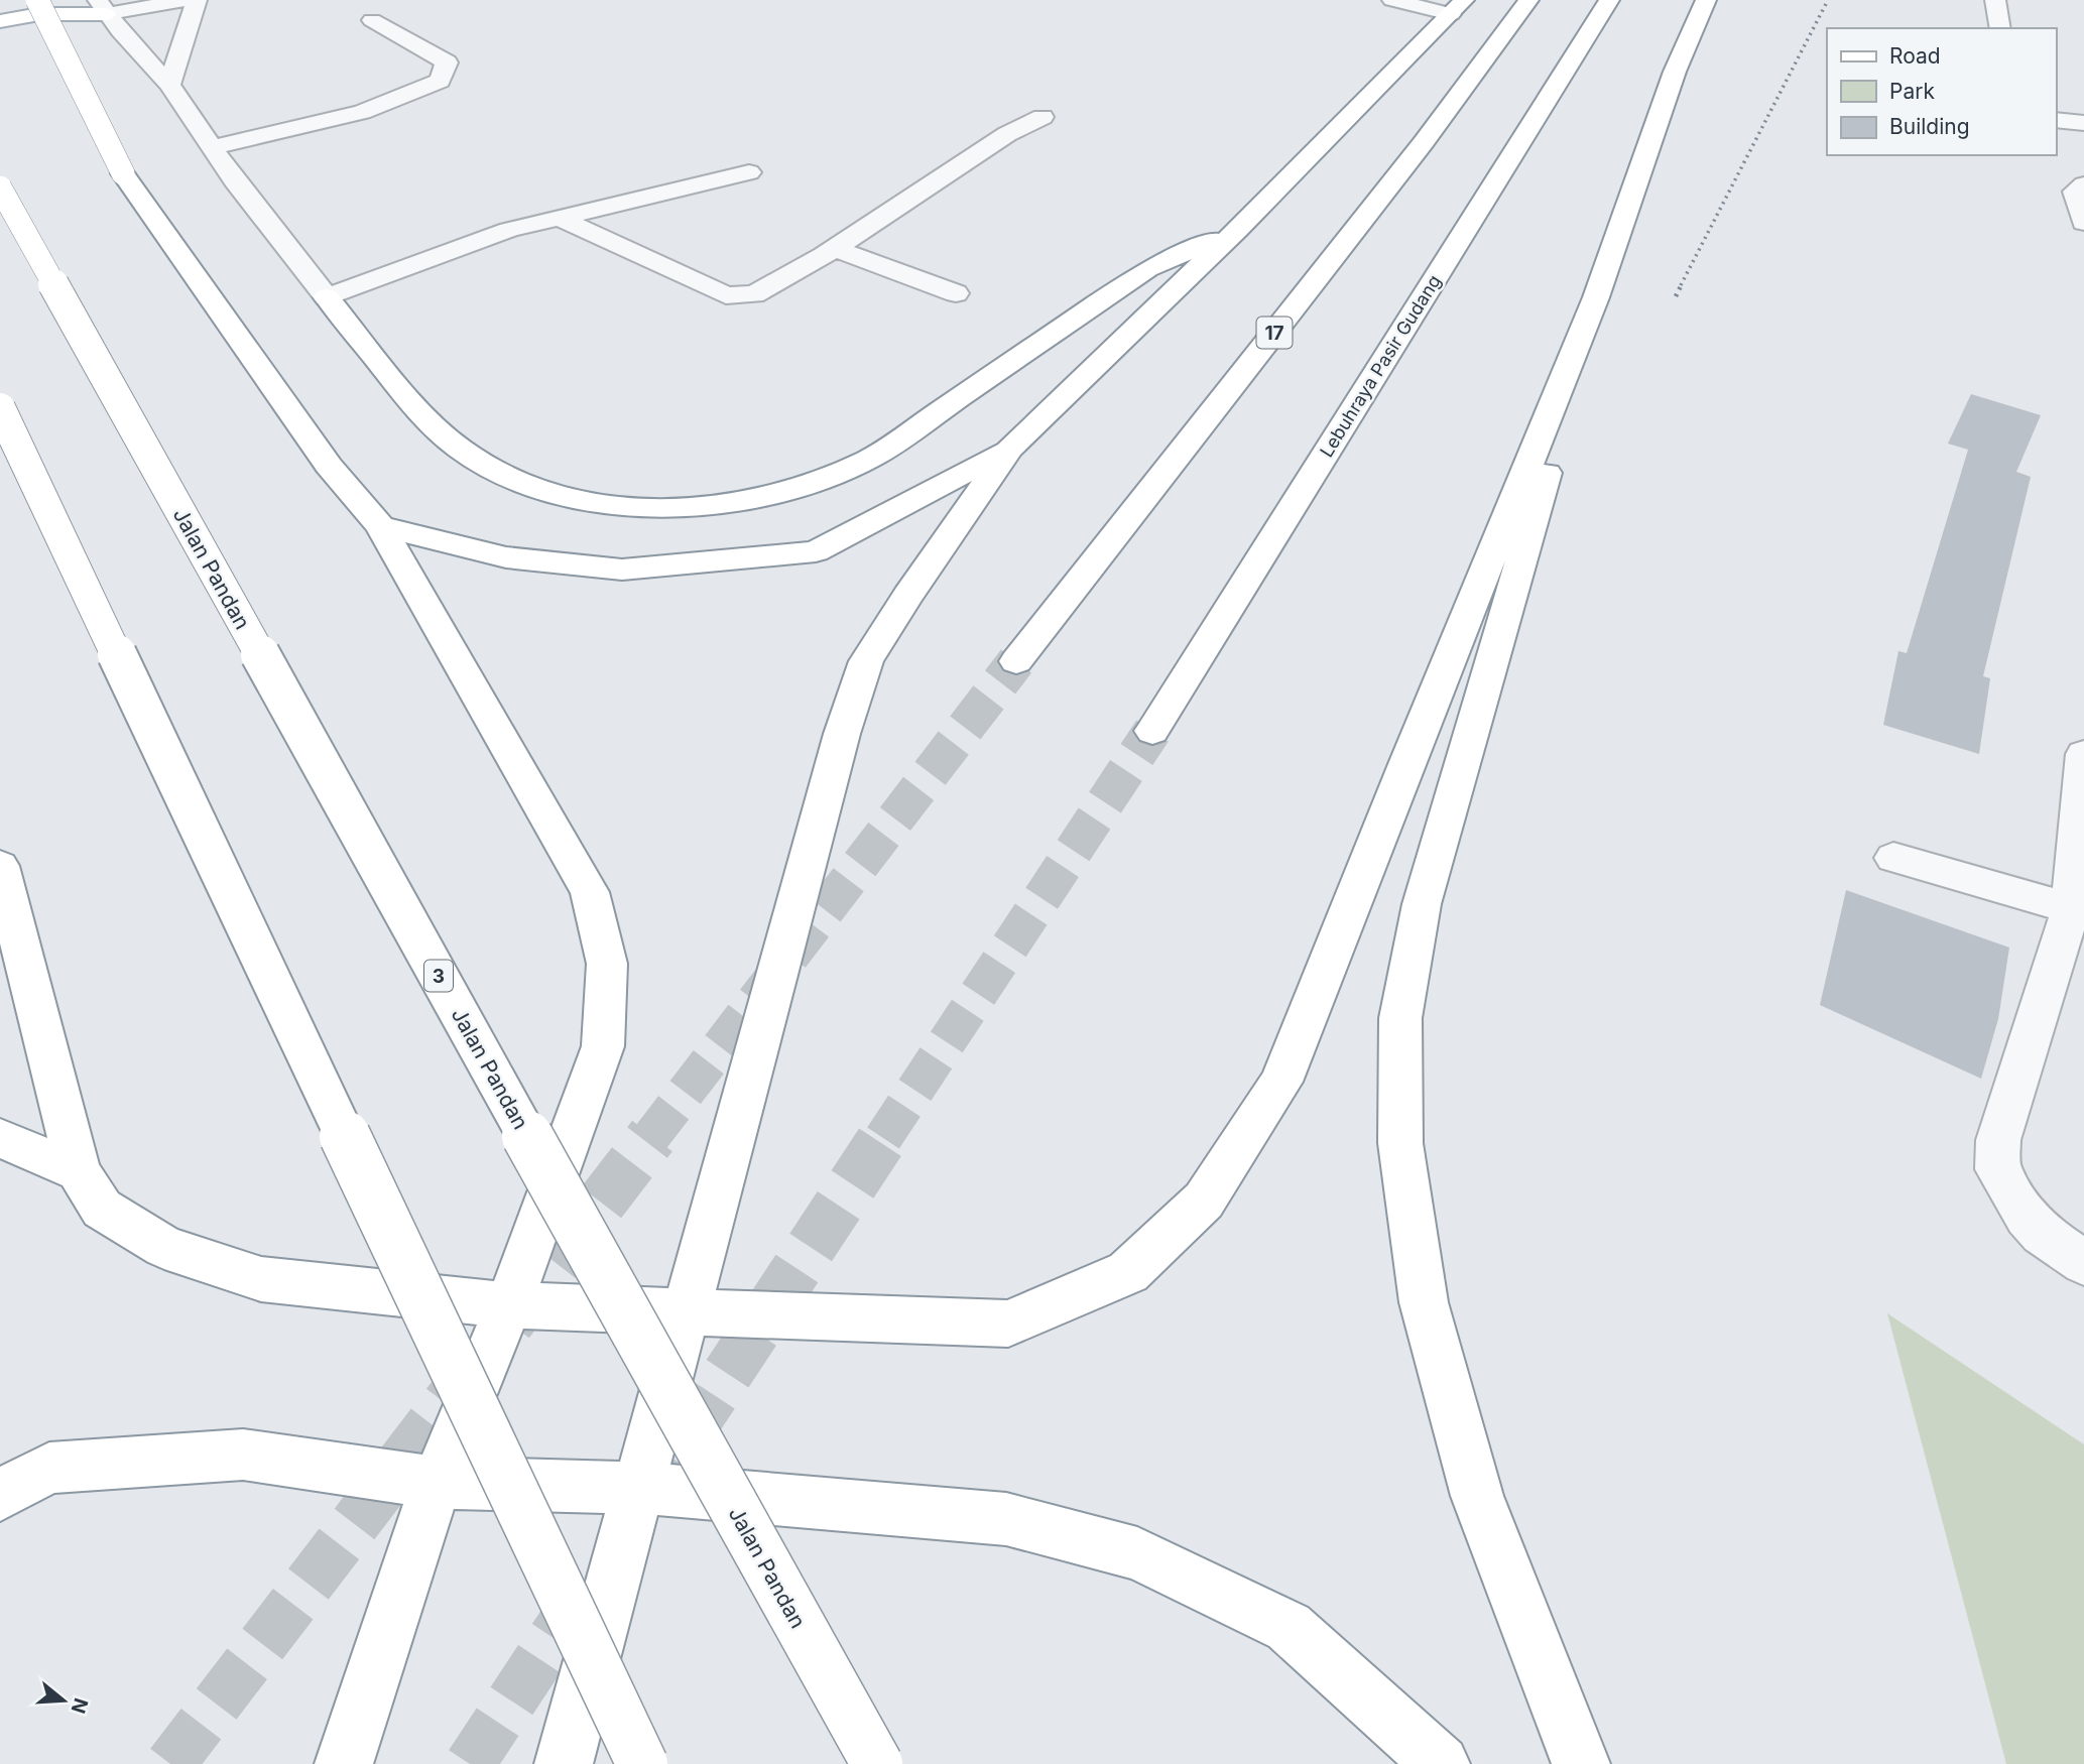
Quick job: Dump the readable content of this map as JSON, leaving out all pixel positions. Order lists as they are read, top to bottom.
{
  "streets": {
    "main road": [
      "17",
      "Lebuhraya Pasir Gudang",
      "Jalan Pandan",
      "3"
    ]
  },
  "legend": ["Road", "Park", "Building"],
  "north": "right"
}
